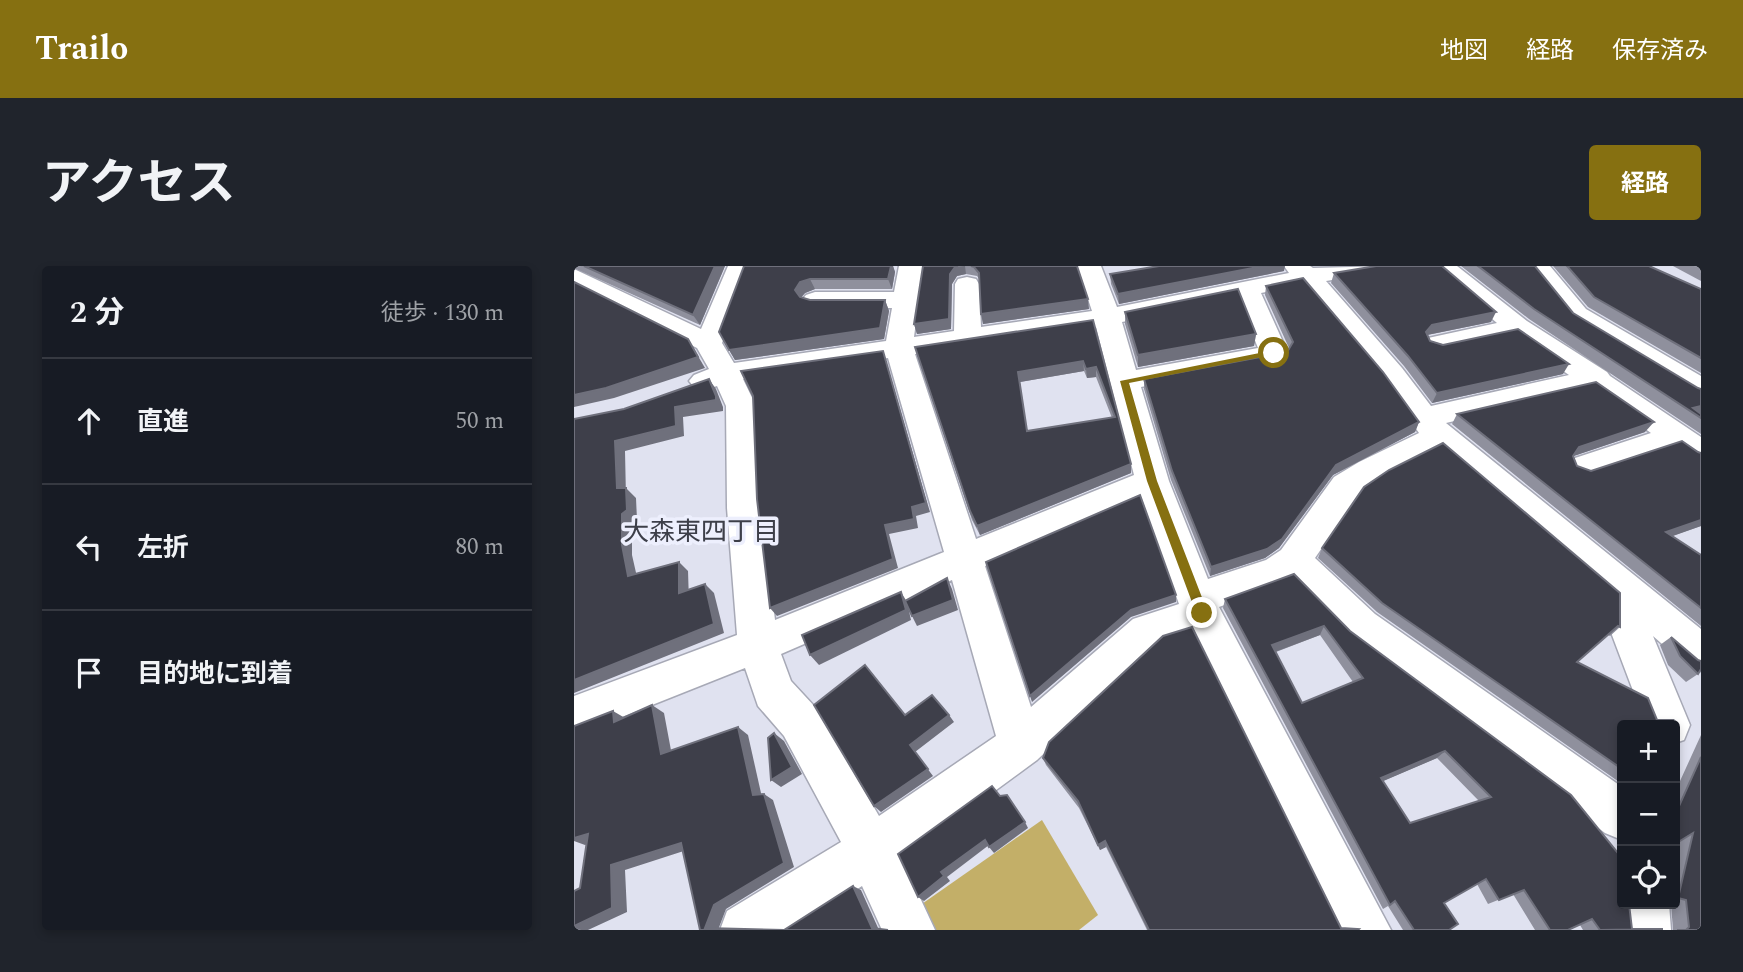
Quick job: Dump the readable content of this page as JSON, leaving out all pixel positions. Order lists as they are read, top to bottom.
{
  "districts": ["大森東四丁目"],
  "page": {
    "header": "Trailo",
    "nav": ["地図", "経路", "保存済み"],
    "title": "アクセス",
    "buttons": "経路",
    "heading": ["2 分", "徒歩 · 130 m"],
    "list": [
      ["直進", "50 m"],
      ["左折", "80 m"],
      "目的地に到着"
    ],
    "map_buttons": ["+", "−"]
  }
}
